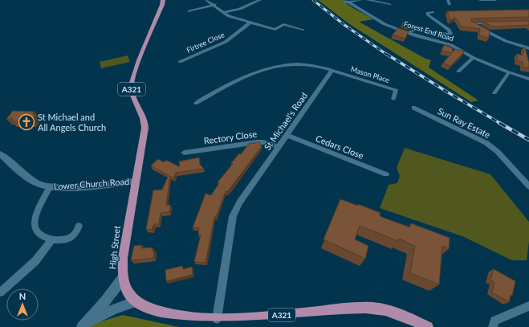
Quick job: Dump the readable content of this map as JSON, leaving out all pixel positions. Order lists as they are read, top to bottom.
{
  "streets": {
    "main road": ["A321", "High Street"],
    "street": [
      "Forest End Road",
      "Firtree Close",
      "Mason Place",
      "St Michael's Road",
      "Sun Ray Estate",
      "Rectory Close",
      "Cedars Close",
      "Lower Church Road"
    ]
  },
  "crossings": [
    ["Mason Place", "St Michael's Road"],
    ["St Michael's Road", "Rectory Close"],
    ["St Michael's Road", "Cedars Close"],
    ["St Michael's Road", "High Street"],
    ["Lower Church Road", "High Street"]
  ],
  "places": {
    "church": ["St Michael and All Angels Church"]
  },
  "north": "top"
}
